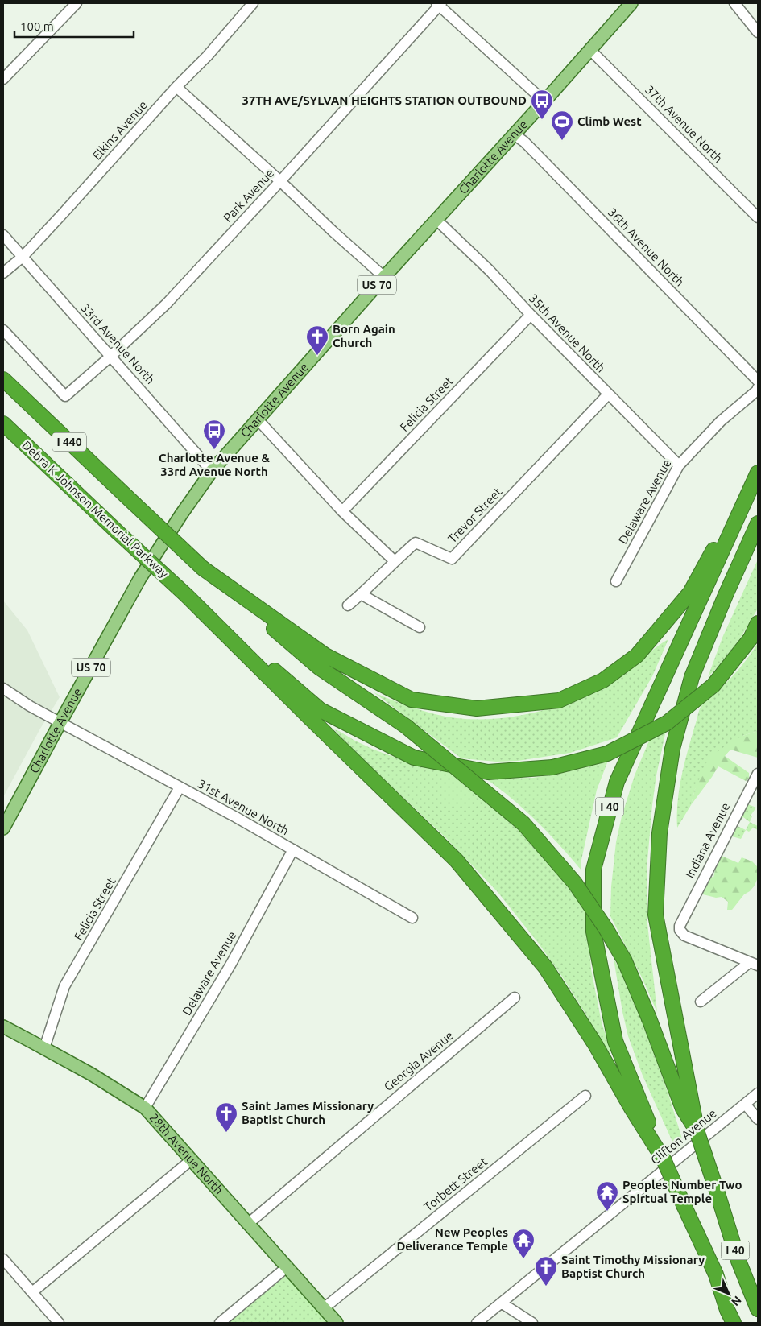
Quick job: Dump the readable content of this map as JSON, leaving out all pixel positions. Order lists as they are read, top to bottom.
{
  "streets": {
    "highway": ["I 440", "Debra K Johnson Memorial Parkway", "I 40"],
    "main road": ["Charlotte Avenue", "US 70", "28th Avenue North"],
    "street": [
      "37th Avenue North",
      "Elkins Avenue",
      "Park Avenue",
      "36th Avenue North",
      "35th Avenue North",
      "33rd Avenue North",
      "Felicia Street",
      "Delaware Avenue",
      "Trevor Street",
      "31st Avenue North",
      "Indiana Avenue",
      "Georgia Avenue",
      "Clifton Avenue",
      "Torbett Street"
    ]
  },
  "crossings": [
    ["37th Avenue North", "Charlotte Avenue"],
    ["Elkins Avenue", "33rd Avenue North"],
    ["Charlotte Avenue", "36th Avenue North"],
    ["Charlotte Avenue", "35th Avenue North"],
    ["Charlotte Avenue", "33rd Avenue North"],
    ["Charlotte Avenue", "31st Avenue North"],
    ["Park Avenue", "33rd Avenue North"],
    ["36th Avenue North", "Delaware Avenue"],
    ["35th Avenue North", "Felicia Street"],
    ["35th Avenue North", "Delaware Avenue"],
    ["35th Avenue North", "Trevor Street"],
    ["Felicia Street", "31st Avenue North"],
    ["Felicia Street", "28th Avenue North"],
    ["Delaware Avenue", "31st Avenue North"],
    ["Delaware Avenue", "28th Avenue North"],
    ["Georgia Avenue", "28th Avenue North"],
    ["28th Avenue North", "Torbett Street"]
  ],
  "places": {
    "bus stop": ["37TH AVE/SYLVAN HEIGHTS STATION OUTBOUND", "Charlotte Avenue & 33rd Avenue North"],
    "sports": ["Climb West"],
    "church": ["Born Again Church", "Saint James Missionary Baptist Church", "Saint Timothy Missionary Baptist Church"],
    "temple": ["Peoples Number Two Spirtual Temple", "New Peoples Deliverance Temple"]
  },
  "scale_bar": "100 m",
  "north": "bottom right"
}
